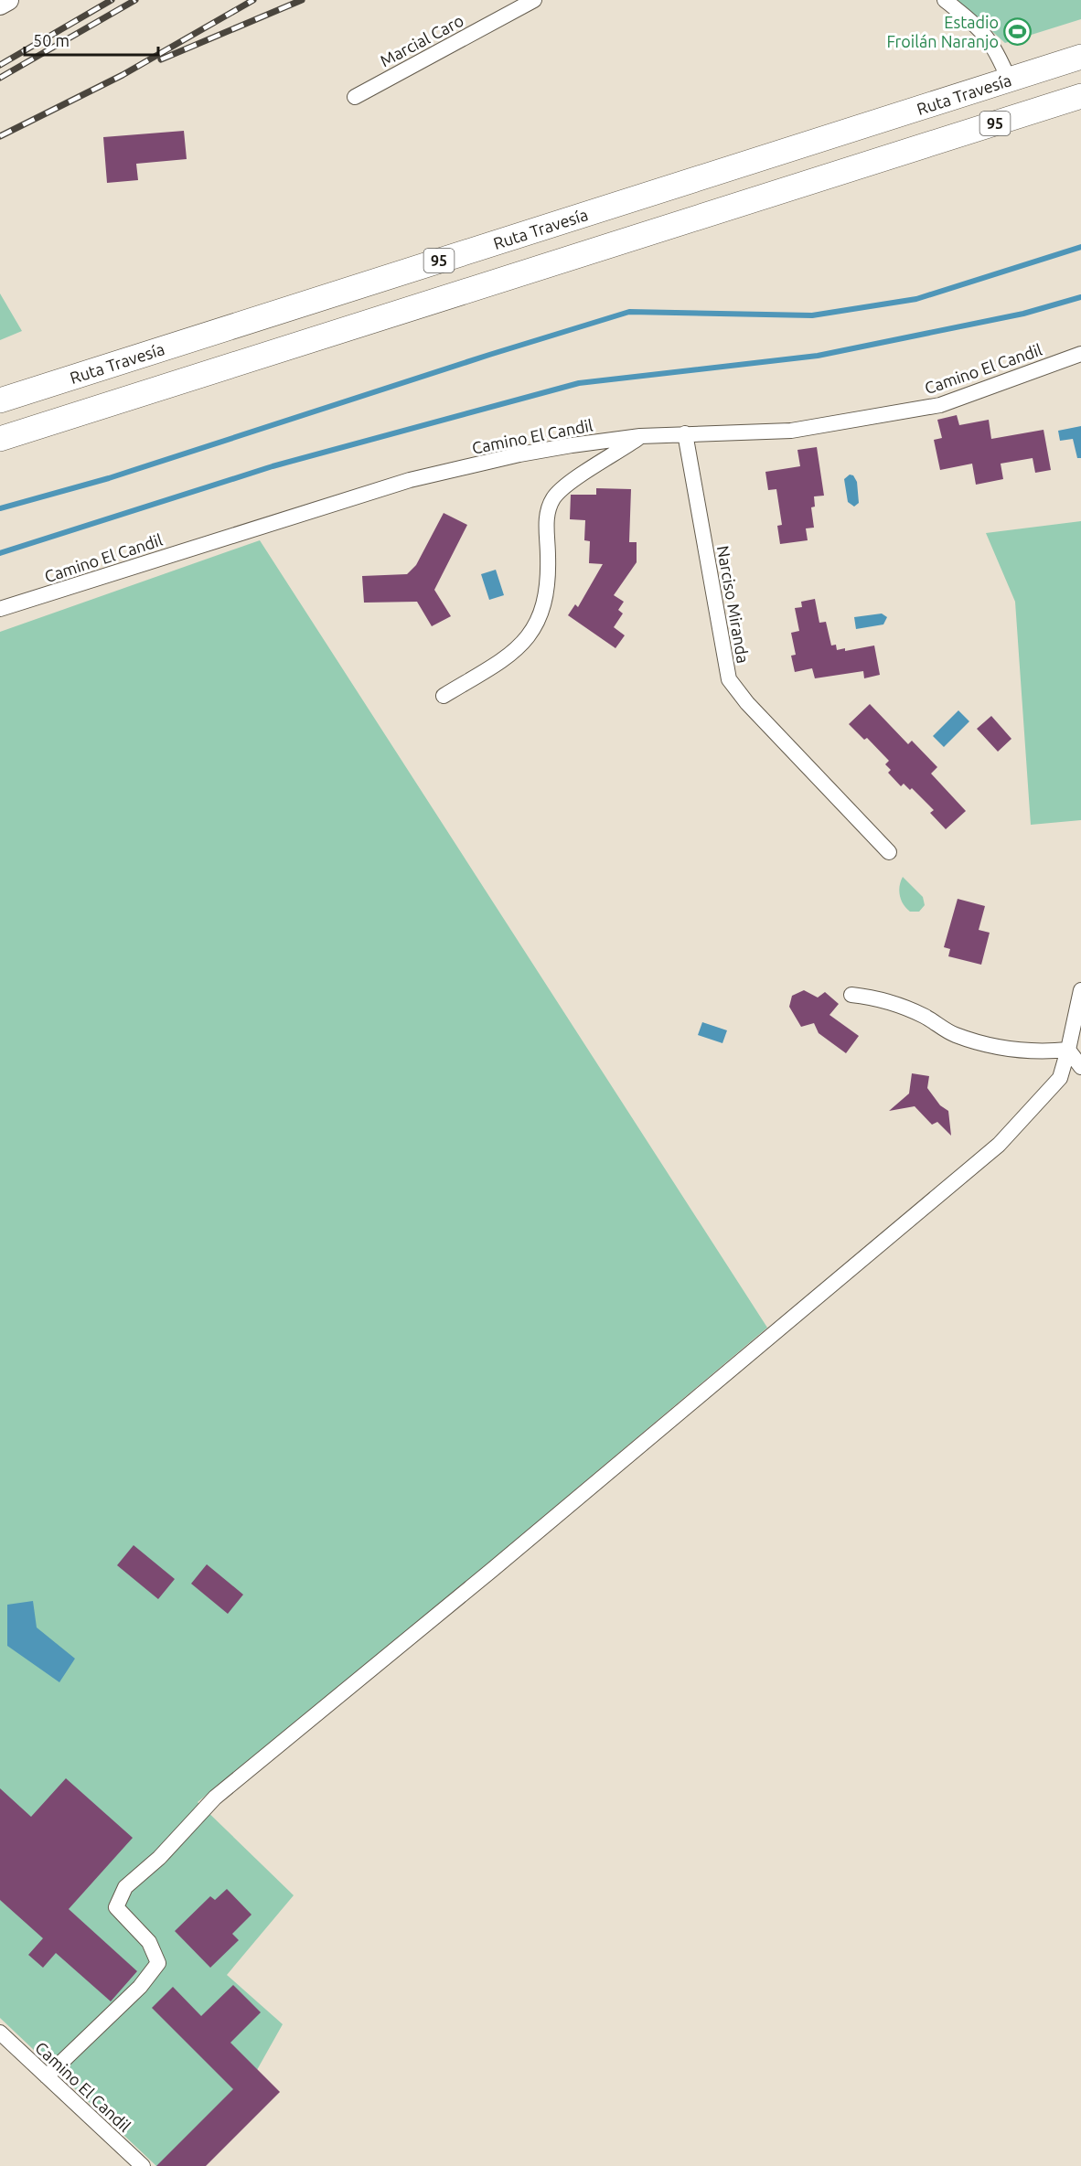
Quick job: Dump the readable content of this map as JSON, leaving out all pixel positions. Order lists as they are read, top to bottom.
{
  "streets": {
    "highway": ["Ruta Travesía", "95"],
    "street": ["Marcial Caro", "Camino El Candil", "Narciso Miranda"]
  },
  "crossings": [
    ["Camino El Candil", "Narciso Miranda"]
  ],
  "places": {
    "sports": ["Estadio Froilán Naranjo"]
  },
  "scale_bar": "50 m"
}
